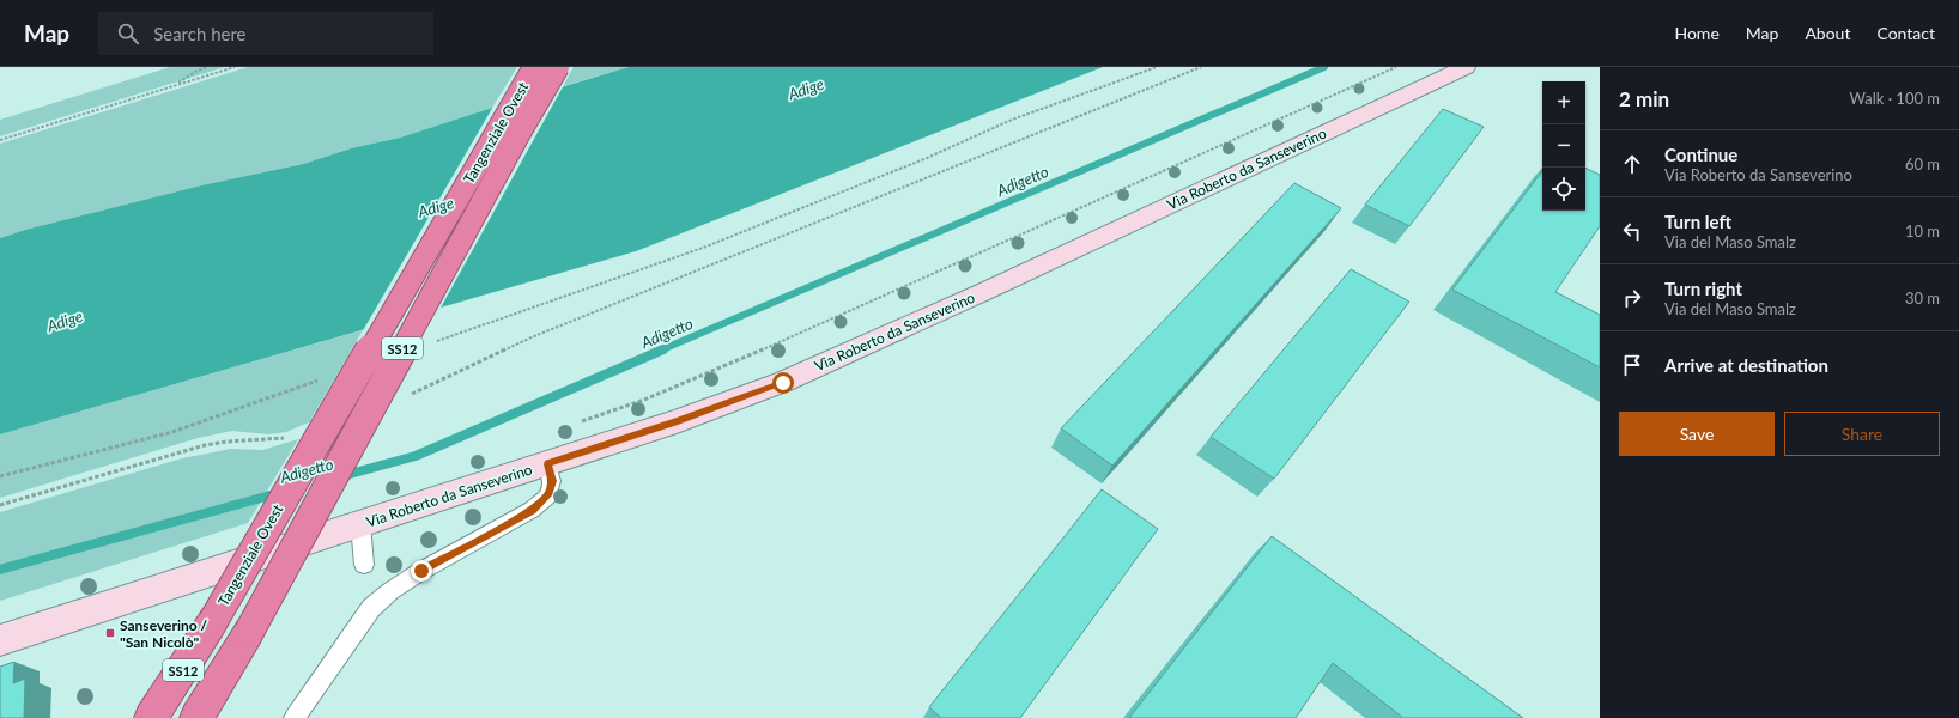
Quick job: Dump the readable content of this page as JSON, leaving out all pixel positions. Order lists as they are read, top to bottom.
{
  "streets": {
    "highway": ["Tangenziale Ovest", "SS12"],
    "street": ["Via Roberto da Sanseverino"]
  },
  "water": ["Adige", "Adigetto"],
  "places": {
    "transit": ["Sanseverino / \"San Nicolò\""]
  },
  "page": {
    "header": "Map",
    "search": "Search here",
    "nav": [
      "Home",
      "Map",
      "About",
      "Contact"
    ],
    "heading": ["2 min", "Walk · 100 m"],
    "map_buttons": ["+", "−"],
    "list": [
      ["Continue", "Via Roberto da Sanseverino", "60 m"],
      ["Turn left", "Via del Maso Smalz", "10 m"],
      ["Turn right", "Via del Maso Smalz", "30 m"],
      "Arrive at destination"
    ],
    "buttons": ["Save", "Share"]
  }
}
